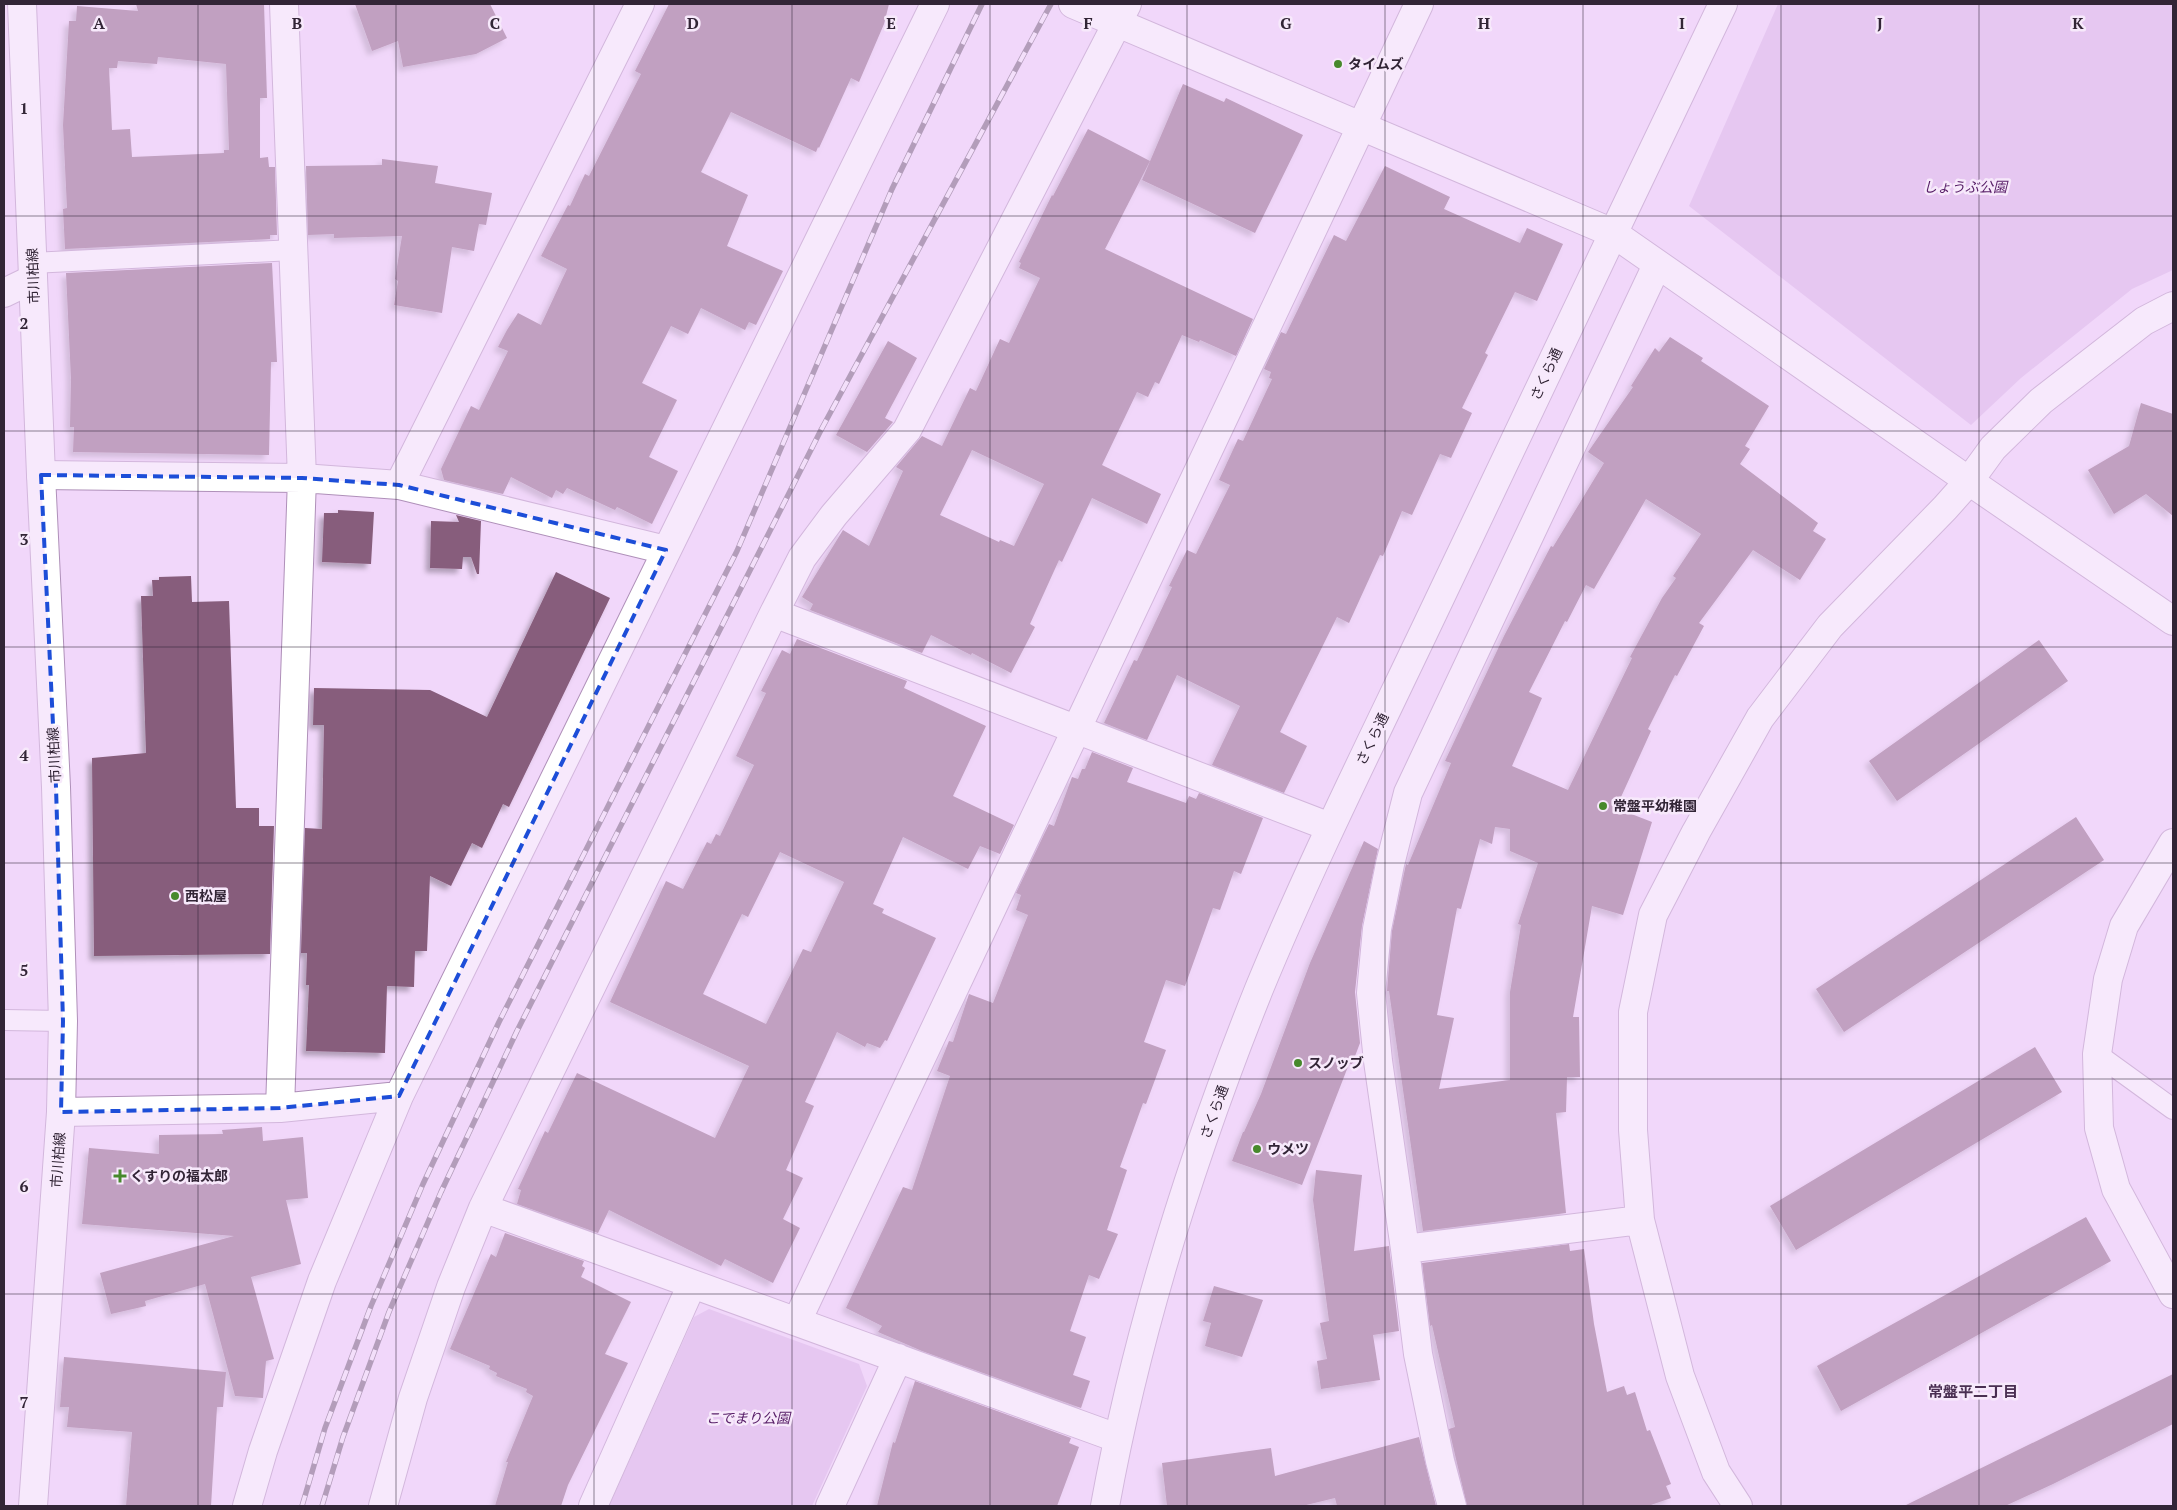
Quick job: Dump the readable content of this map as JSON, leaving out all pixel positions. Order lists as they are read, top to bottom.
{
  "streets": {
    "street": ["市川柏線", "さくら通"]
  },
  "districts": ["常盤平二丁目"],
  "parks": ["しょうぶ公園", "こでまり公園"],
  "places": {
    "other": [
      "タイムズ",
      "常盤平幼稚園",
      "西松屋",
      "スノッブ",
      "ウメツ"
    ],
    "health": ["くすりの福太郎"]
  },
  "grid": {
    "columns": [
      "A",
      "B",
      "C",
      "D",
      "E",
      "F",
      "G",
      "H",
      "I",
      "J",
      "K"
    ],
    "rows": [
      "1",
      "2",
      "3",
      "4",
      "5",
      "6",
      "7"
    ]
  }
}
